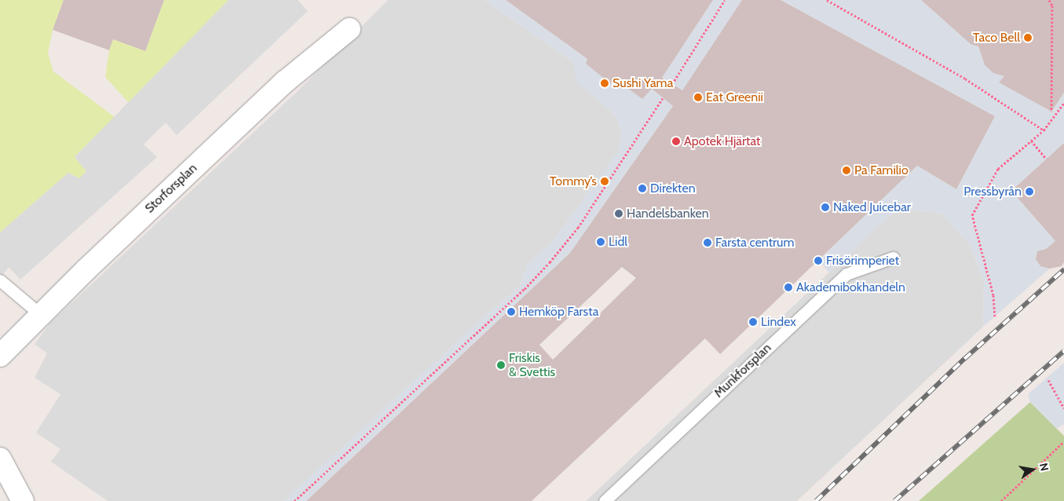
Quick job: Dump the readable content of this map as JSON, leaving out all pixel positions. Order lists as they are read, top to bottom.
{
  "streets": {
    "street": ["Storforsplan"],
    "lane": ["Munkforsplan"]
  },
  "places": [
    "Taco Bell",
    "Sushi Yama",
    "Eat Greenii",
    "Apotek Hjärtat",
    "Pa Familio",
    "Tommy’s",
    "Direkten",
    "Pressbyrån",
    "Naked Juicebar",
    "Handelsbanken",
    "Lidl",
    "Farsta centrum",
    "Frisörimperiet",
    "Akademibokhandeln",
    "Hemköp Farsta",
    "Lindex",
    "Friskis & Svettis"
  ],
  "north": "right"
}
